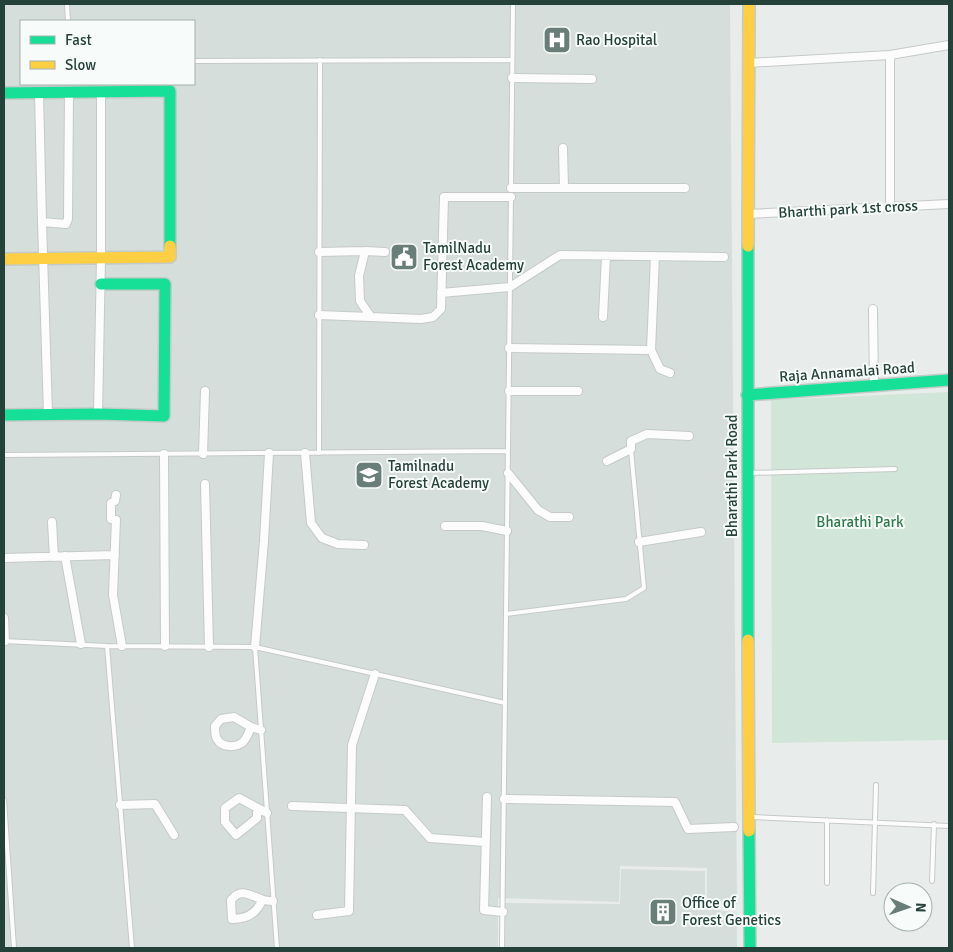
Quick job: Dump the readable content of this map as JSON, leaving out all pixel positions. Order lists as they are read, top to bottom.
{
  "streets": {
    "street": ["Bharthi park 1st cross", "Raja Annamalai Road", "Bharathi Park Road"]
  },
  "crossings": [
    ["Bharthi park 1st cross", "Bharathi Park Road"],
    ["Raja Annamalai Road", "Bharathi Park Road"]
  ],
  "parks": ["Bharathi Park"],
  "places": {
    "hospital": ["Rao Hospital"],
    "public building": ["TamilNadu Forest Academy"],
    "school or university": ["Tamilnadu Forest Academy"],
    "building": ["Office of Forest Genetics"]
  },
  "legend": ["Fast", "Slow"],
  "north": "right"
}
